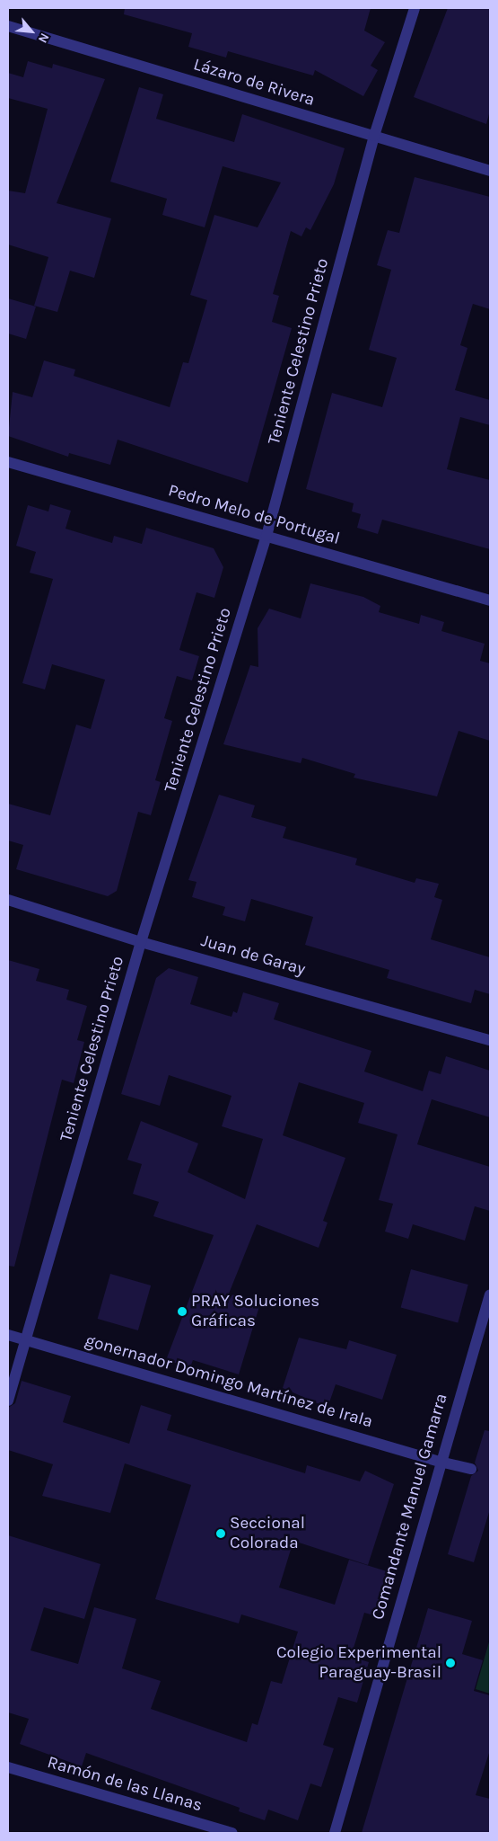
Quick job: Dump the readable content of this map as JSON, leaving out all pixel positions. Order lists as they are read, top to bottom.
{
  "streets": {
    "street": [
      "Lázaro de Rivera",
      "Teniente Celestino Prieto",
      "Pedro Melo de Portugal",
      "Juan de Garay",
      "gonernador Domingo Martínez de Irala",
      "Comandante Manuel Gamarra",
      "Ramón de las Llanas"
    ]
  },
  "crossings": [
    ["Lázaro de Rivera", "Teniente Celestino Prieto"],
    ["Teniente Celestino Prieto", "Pedro Melo de Portugal"],
    ["Teniente Celestino Prieto", "Juan de Garay"],
    ["Teniente Celestino Prieto", "gonernador Domingo Martínez de Irala"],
    ["gonernador Domingo Martínez de Irala", "Comandante Manuel Gamarra"]
  ],
  "places": ["PRAY Soluciones Gráficas", "Seccional Colorada", "Colegio Experimental Paraguay-Brasil"],
  "north": "bottom right"
}
